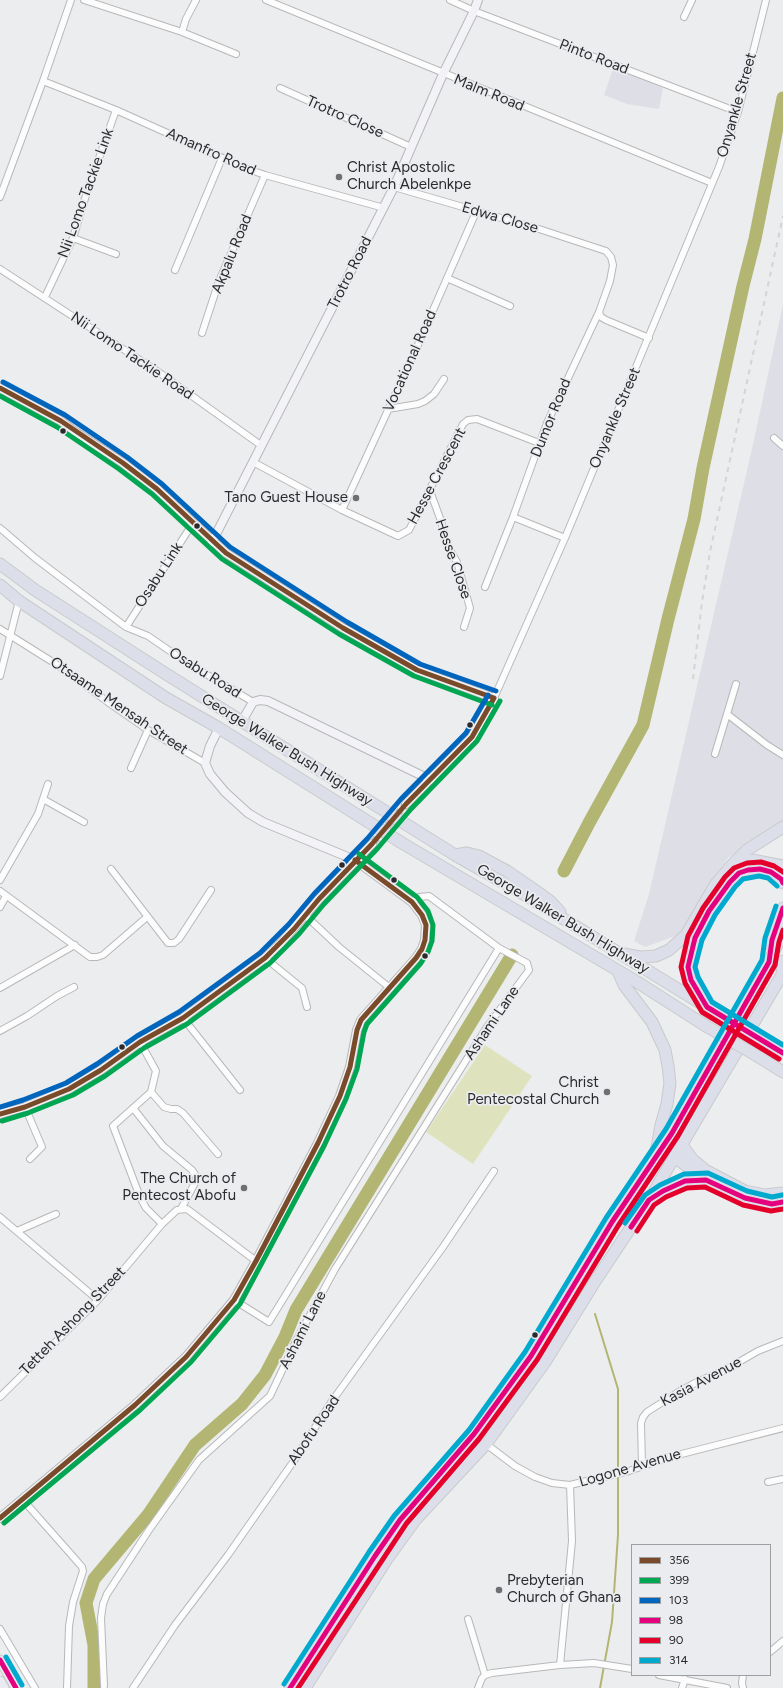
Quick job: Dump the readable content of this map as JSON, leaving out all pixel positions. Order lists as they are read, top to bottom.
{
  "streets": {
    "highway": ["George Walker Bush Highway"],
    "street": [
      "Pinto Road",
      "Malm Road",
      "Onyankle Street",
      "Trotro Close",
      "Amanfro Road",
      "Nii Lomo Tackie Link",
      "Edwa Close",
      "Akpalu Road",
      "Trotro Road",
      "Nii Lomo Tackie Road",
      "Vocational Road",
      "Dumor Road",
      "Hesse Crescent",
      "Hesse Close",
      "Osabu Link",
      "Osabu Road",
      "Otsaame Mensah Street",
      "Ashami Lane",
      "Tetteh Ashong Street",
      "Kasia Avenue",
      "Abofu Road",
      "Logone Avenue"
    ]
  },
  "crossings": [
    ["Pinto Road", "Onyankle Street"],
    ["Pinto Road", "Trotro Road"],
    ["Malm Road", "Onyankle Street"],
    ["Malm Road", "Trotro Road"],
    ["Onyankle Street", "Osabu Road"],
    ["Trotro Close", "Trotro Road"],
    ["Amanfro Road", "Nii Lomo Tackie Link"],
    ["Amanfro Road", "Akpalu Road"],
    ["Amanfro Road", "Trotro Road"],
    ["Nii Lomo Tackie Link", "Nii Lomo Tackie Road"],
    ["Edwa Close", "Trotro Road"],
    ["Edwa Close", "Vocational Road"],
    ["Edwa Close", "Dumor Road"],
    ["Trotro Road", "Nii Lomo Tackie Road"],
    ["Trotro Road", "Hesse Crescent"],
    ["Vocational Road", "Hesse Crescent"],
    ["Dumor Road", "Hesse Crescent"],
    ["Hesse Crescent", "Hesse Close"],
    ["Osabu Link", "Osabu Road"],
    ["Kasia Avenue", "Logone Avenue"]
  ],
  "places": [
    "Christ Apostolic Church Abelenkpe",
    "Tano Guest House",
    "Christ Pentecostal Church",
    "The Church of Pentecost Abofu",
    "Prebyterian Church of Ghana"
  ],
  "lines": [
    "transit line 103",
    "transit line 356",
    "transit line 399",
    "transit line 90",
    "transit line 98",
    "transit line 314"
  ],
  "legend": [
    "356",
    "399",
    "103",
    "98",
    "90",
    "314"
  ]
}
